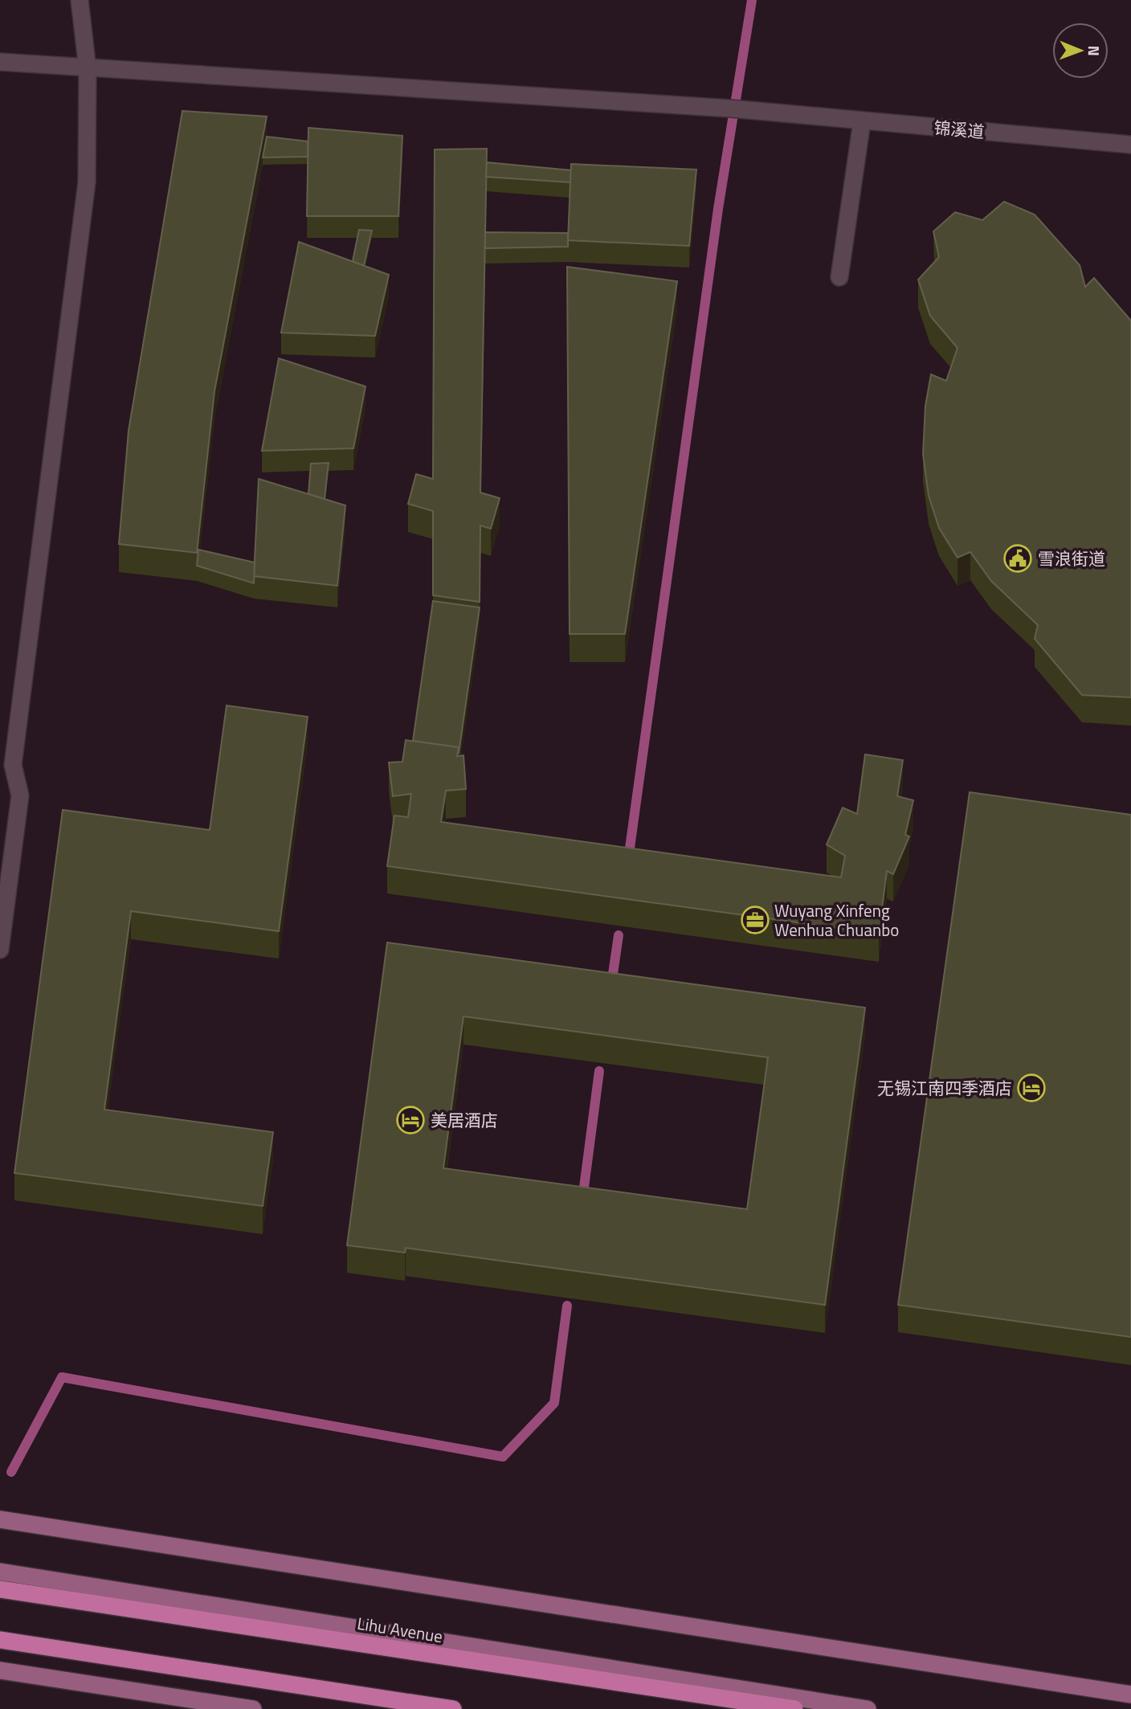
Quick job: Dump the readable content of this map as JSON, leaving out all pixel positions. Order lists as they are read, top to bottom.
{
  "streets": {
    "highway": ["Lihu Avenue"],
    "street": ["锦溪道"]
  },
  "places": {
    "public building": ["雪浪街道"],
    "office": ["Wuyang Xinfeng Wenhua Chuanbo"],
    "hotel": ["无锡江南四季酒店", "美居酒店"]
  },
  "north": "right"
}
